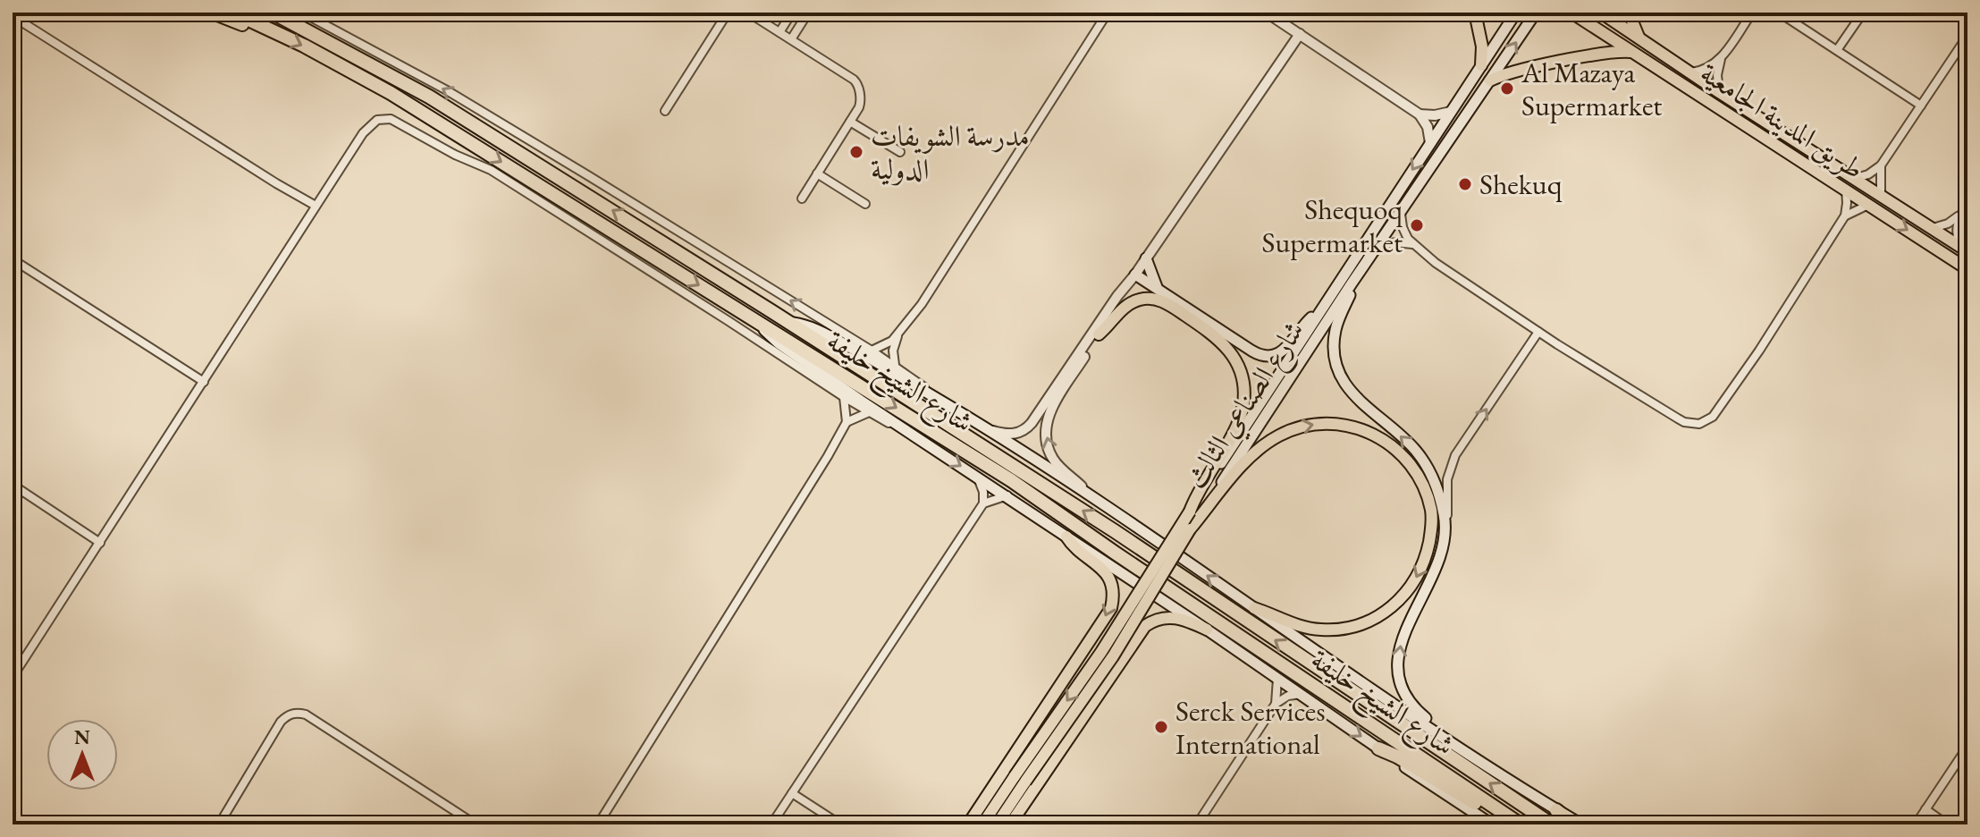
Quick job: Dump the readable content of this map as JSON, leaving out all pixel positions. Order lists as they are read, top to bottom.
{
  "streets": {
    "highway": ["شارع الشيخ خليفة"],
    "main road": ["طريق المدينة الجامعية", "شارع الصناعي الثالث"]
  },
  "places": [
    "Al Mazaya Supermarket",
    "مدرسة الشويفات الدولية",
    "Shekuq",
    "Shequoq Supermarket",
    "Serck Services International"
  ],
  "north": "top"
}
